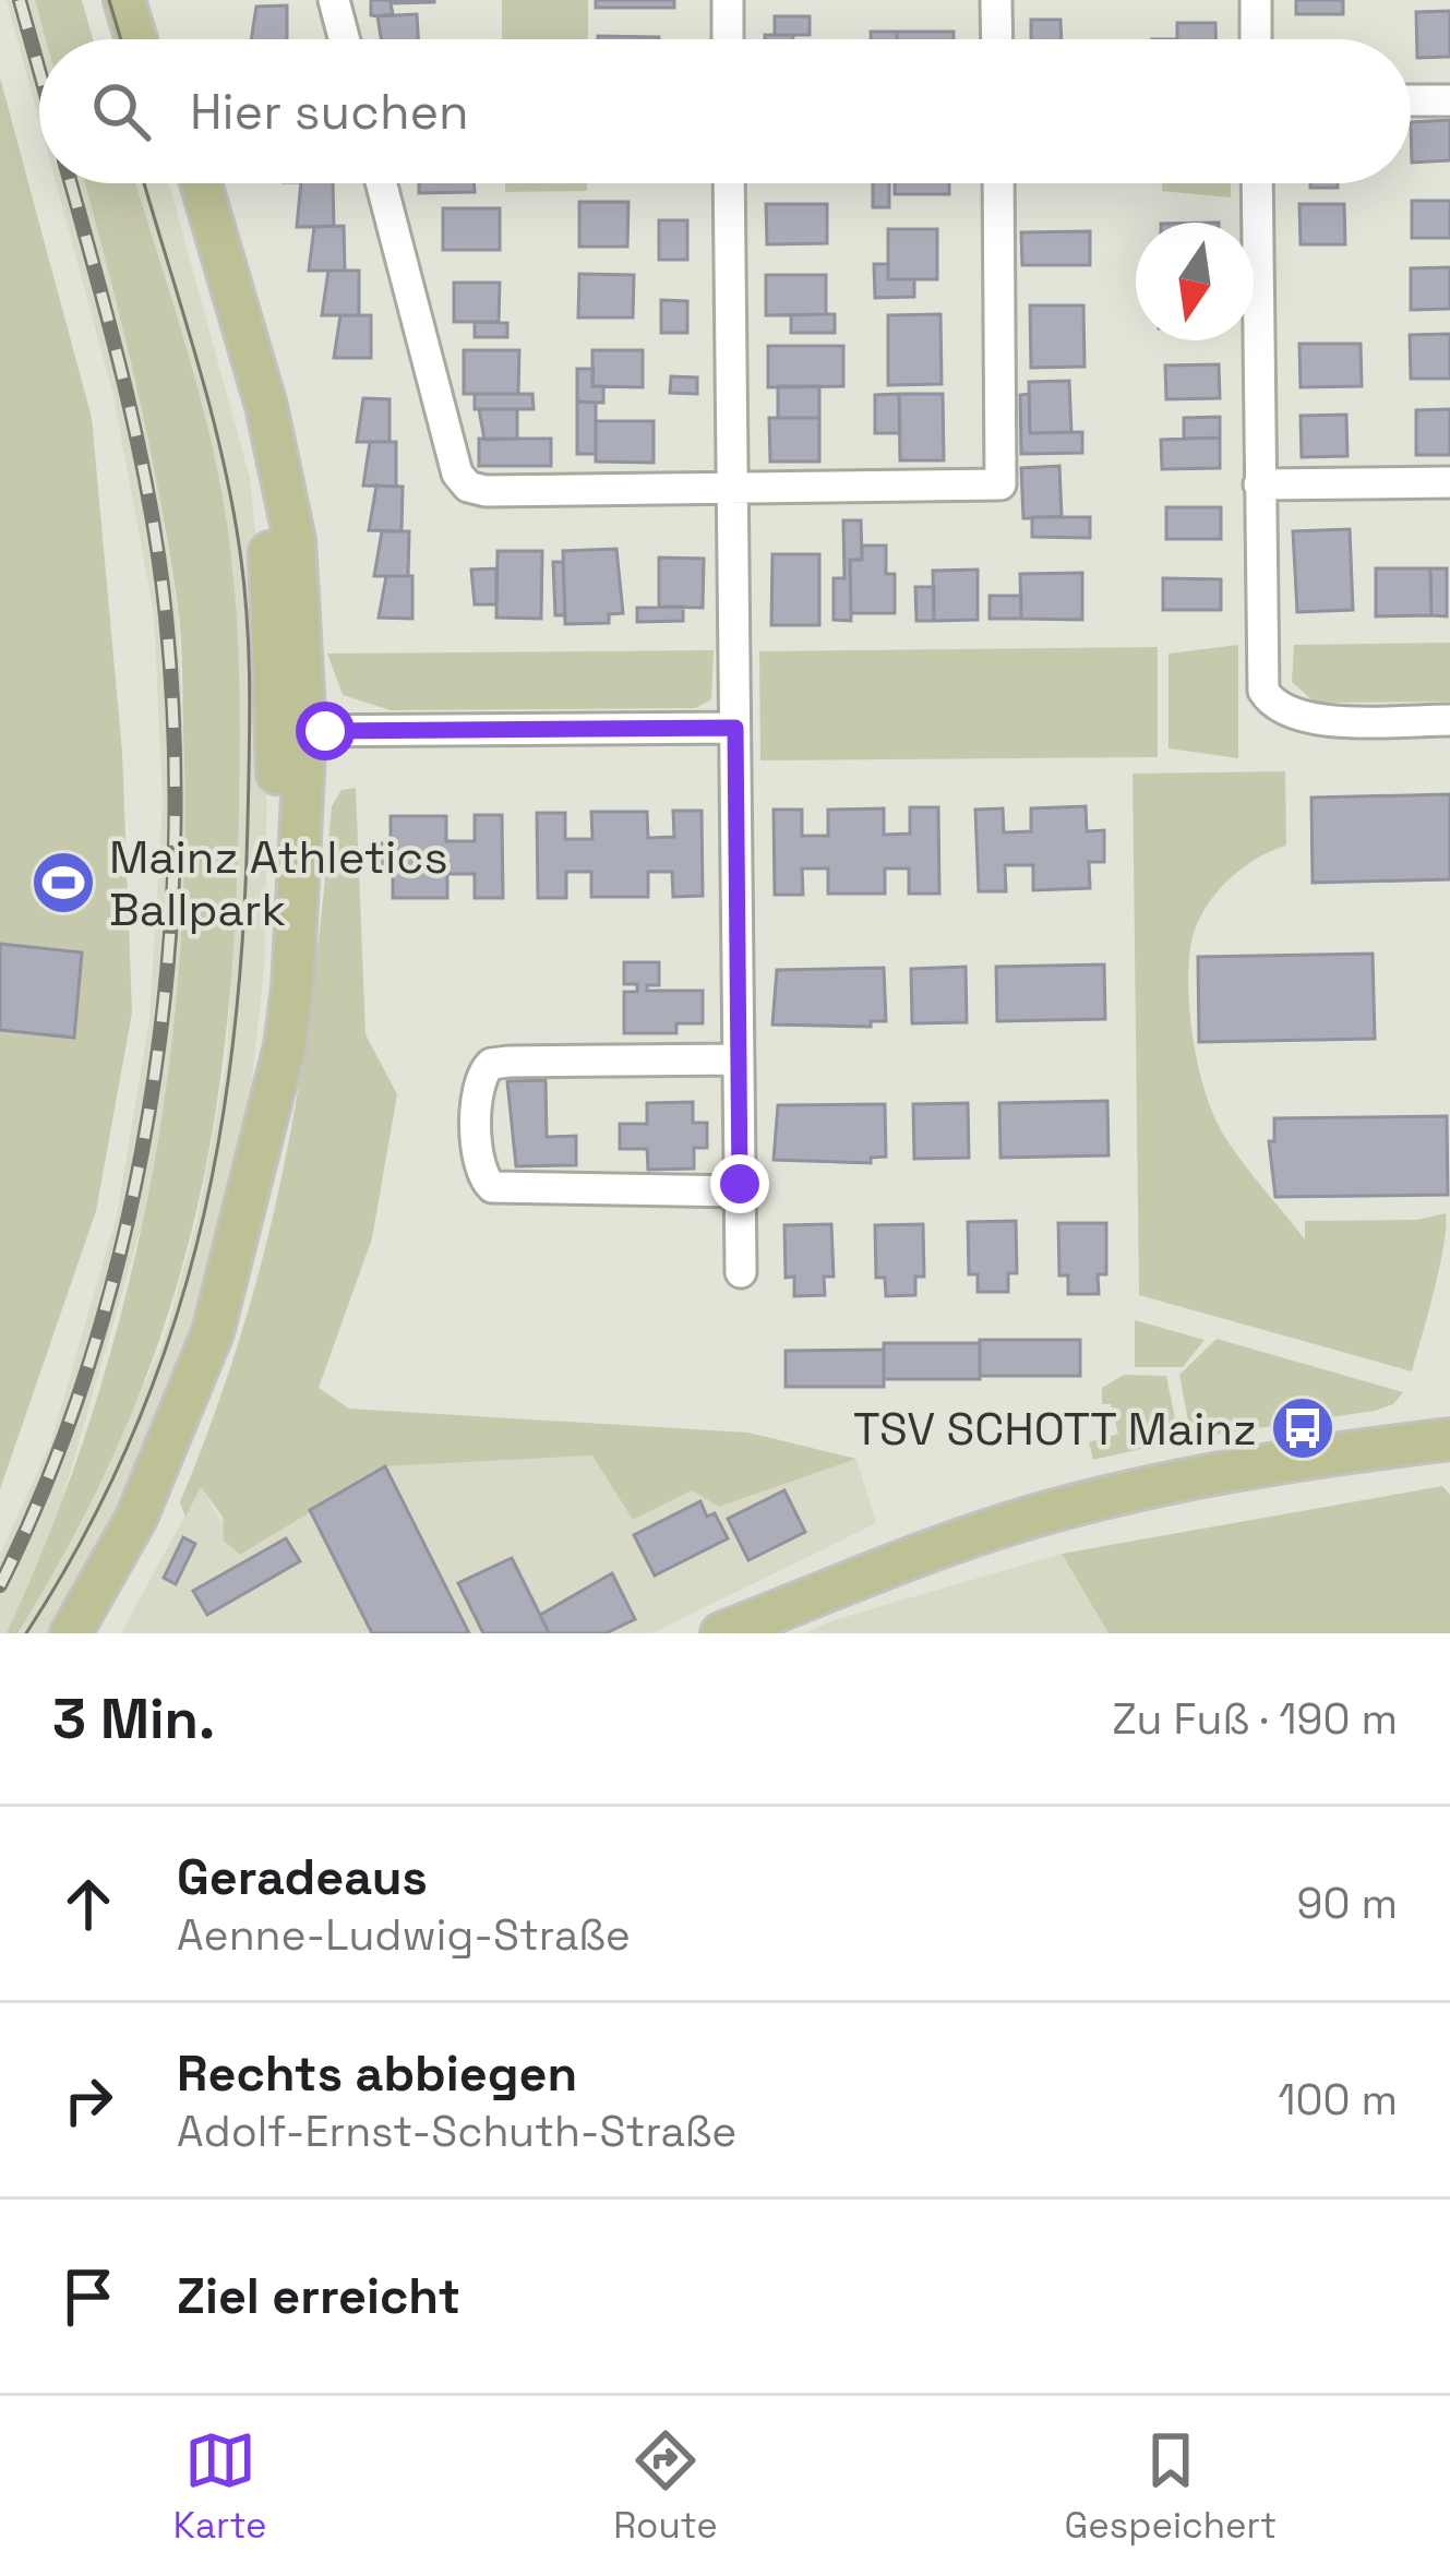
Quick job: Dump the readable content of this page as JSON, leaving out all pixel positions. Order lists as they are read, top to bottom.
{
  "places": {
    "sports": ["Mainz Athletics Ballpark"],
    "bus stop": ["TSV SCHOTT Mainz"]
  },
  "north": "bottom",
  "page": {
    "search": "Hier suchen",
    "heading": ["3 Min.", "Zu Fuß · 190 m"],
    "list": [
      ["Geradeaus", "Aenne-Ludwig-Straße", "90 m"],
      ["Rechts abbiegen", "Adolf-Ernst-Schuth-Straße", "100 m"],
      "Ziel erreicht"
    ],
    "nav": ["Karte", "Route", "Gespeichert"]
  }
}
